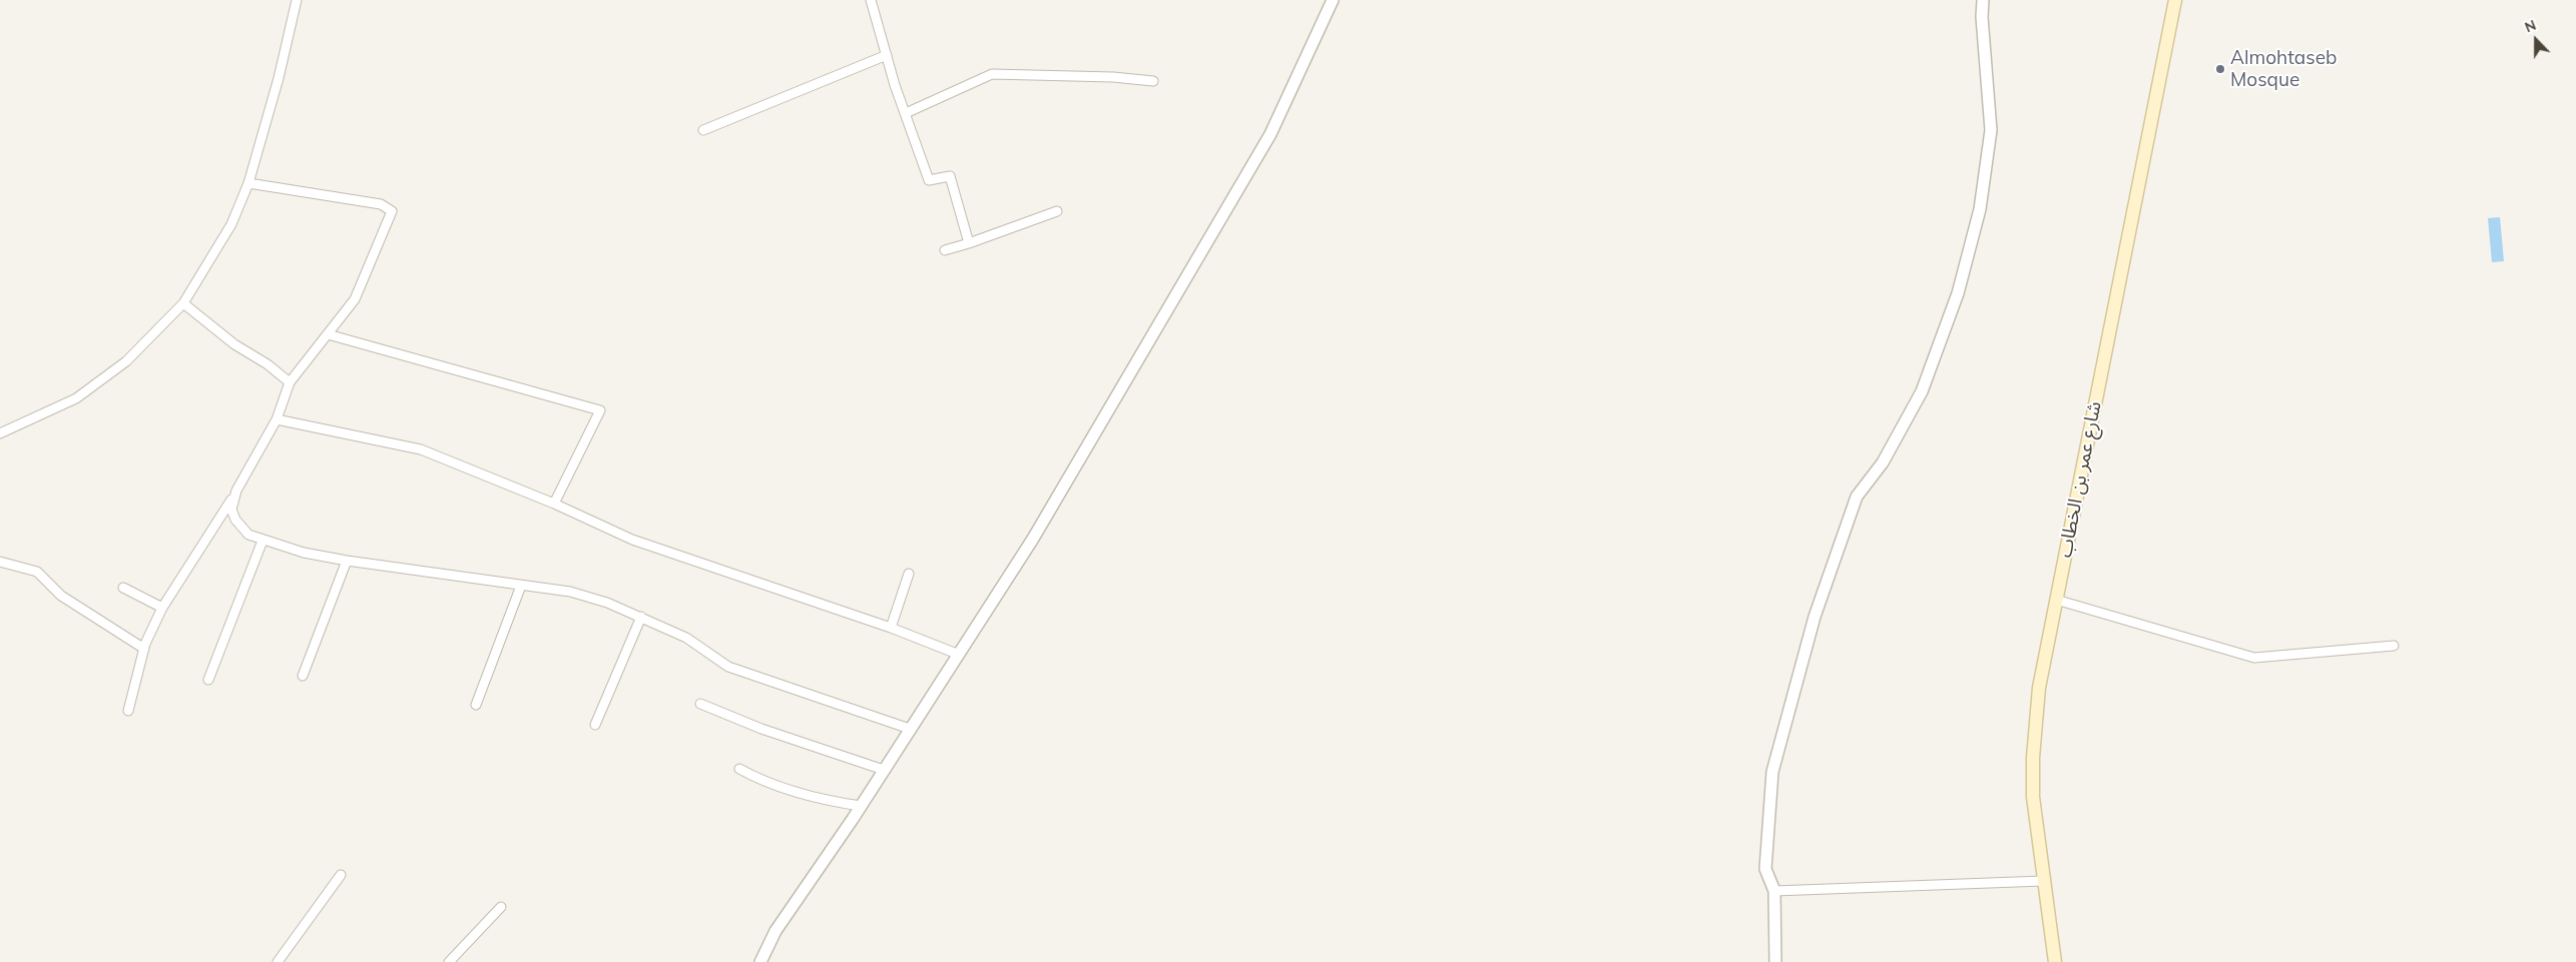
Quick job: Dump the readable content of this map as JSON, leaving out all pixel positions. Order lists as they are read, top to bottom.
{
  "streets": {
    "main road": ["شارع عمر بن الخطاب"]
  },
  "places": ["Almohtaseb Mosque"],
  "north": "top"
}
